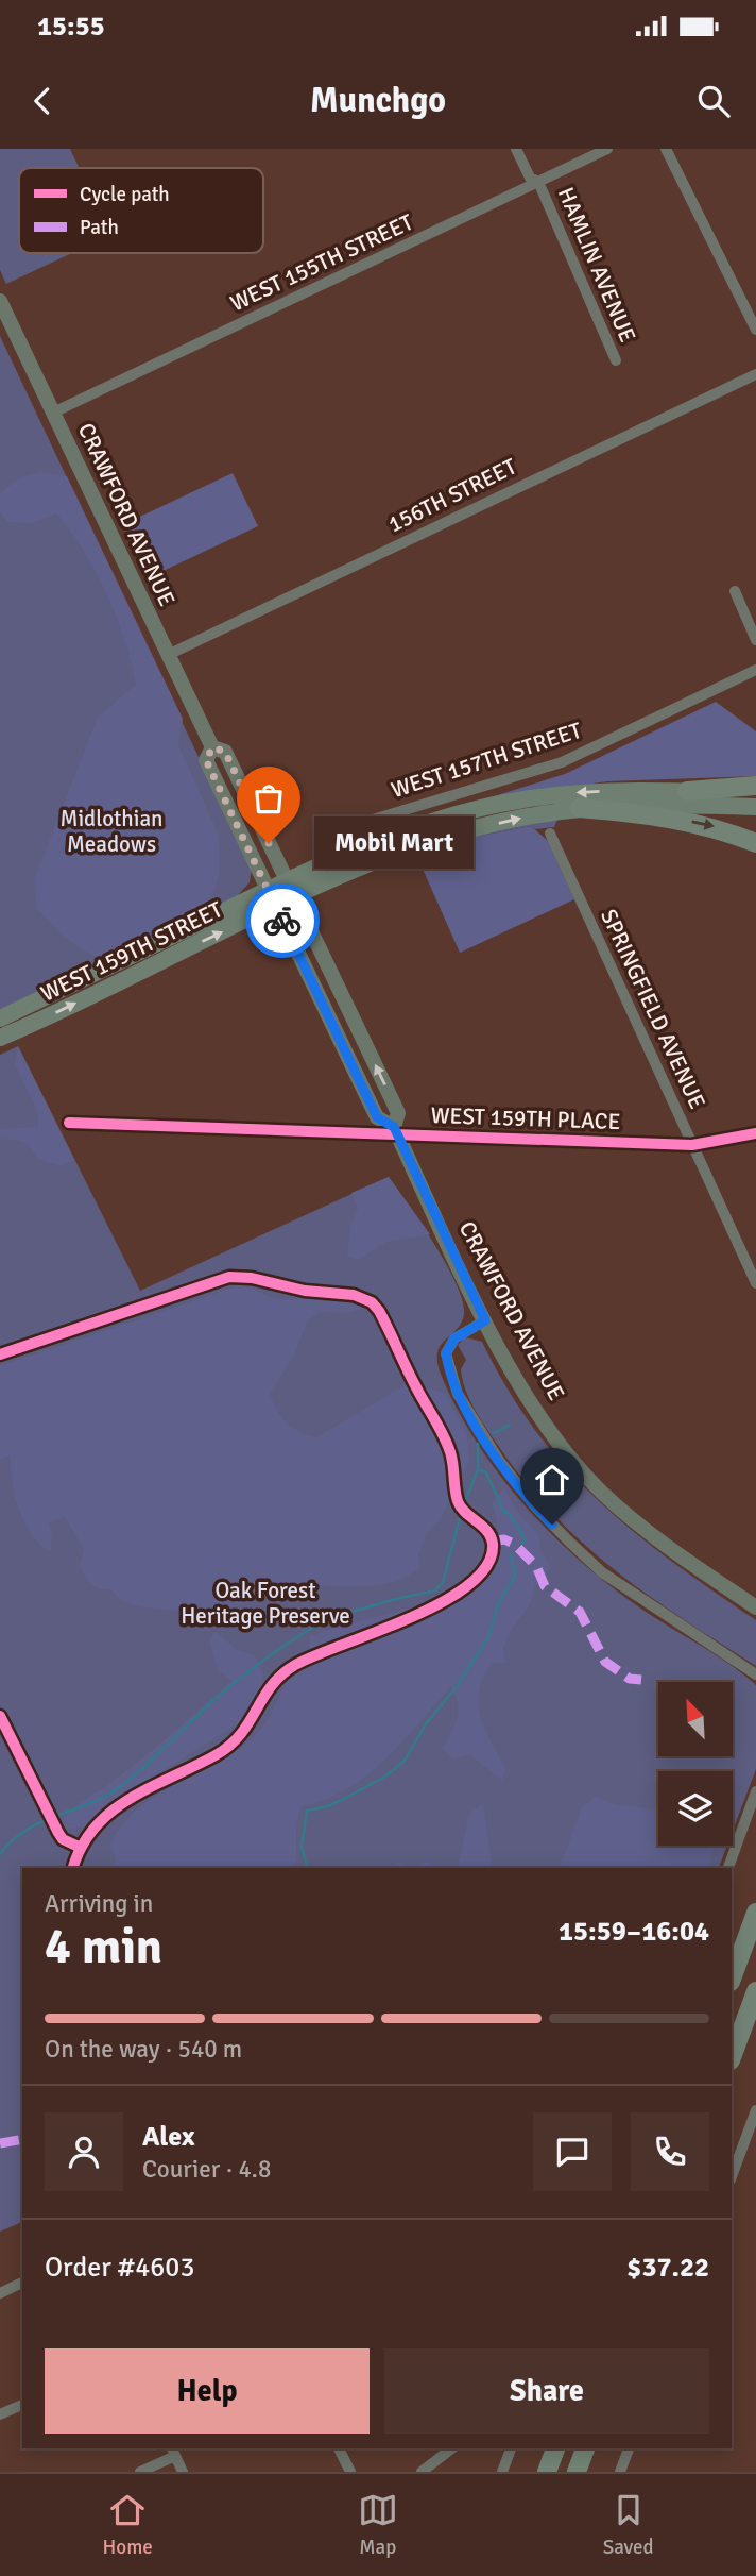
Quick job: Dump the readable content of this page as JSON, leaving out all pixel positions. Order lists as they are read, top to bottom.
{
  "streets": {
    "main road": ["CRAWFORD AVENUE", "WEST 159TH STREET"],
    "street": [
      "WEST 155TH STREET",
      "HAMLIN AVENUE",
      "156TH STREET",
      "WEST 157TH STREET",
      "SPRINGFIELD AVENUE",
      "WEST 159TH PLACE"
    ]
  },
  "crossings": [
    ["WEST 155TH STREET", "HAMLIN AVENUE"],
    ["WEST 155TH STREET", "CRAWFORD AVENUE"],
    ["156TH STREET", "CRAWFORD AVENUE"],
    ["CRAWFORD AVENUE", "WEST 159TH STREET"],
    ["CRAWFORD AVENUE", "WEST 159TH PLACE"],
    ["SPRINGFIELD AVENUE", "WEST 159TH PLACE"]
  ],
  "parks": ["Midlothian Meadows", "Oak Forest Heritage Preserve"],
  "places": ["Mobil Mart"],
  "legend": ["Cycle path", "Path"],
  "north": "top left",
  "page": {
    "status": "15:55",
    "header": "Munchgo",
    "bubble": "Mobil Mart",
    "heading": ["4 min", "Arriving in", "15:59–16:04"],
    "panel": [
      "Alex",
      "Courier · 4.8",
      "Order #4603",
      "$37.22"
    ],
    "bar": "On the way · 540 m",
    "buttons": ["Help", "Share"],
    "tabs": ["Home", "Map", "Saved"]
  }
}
